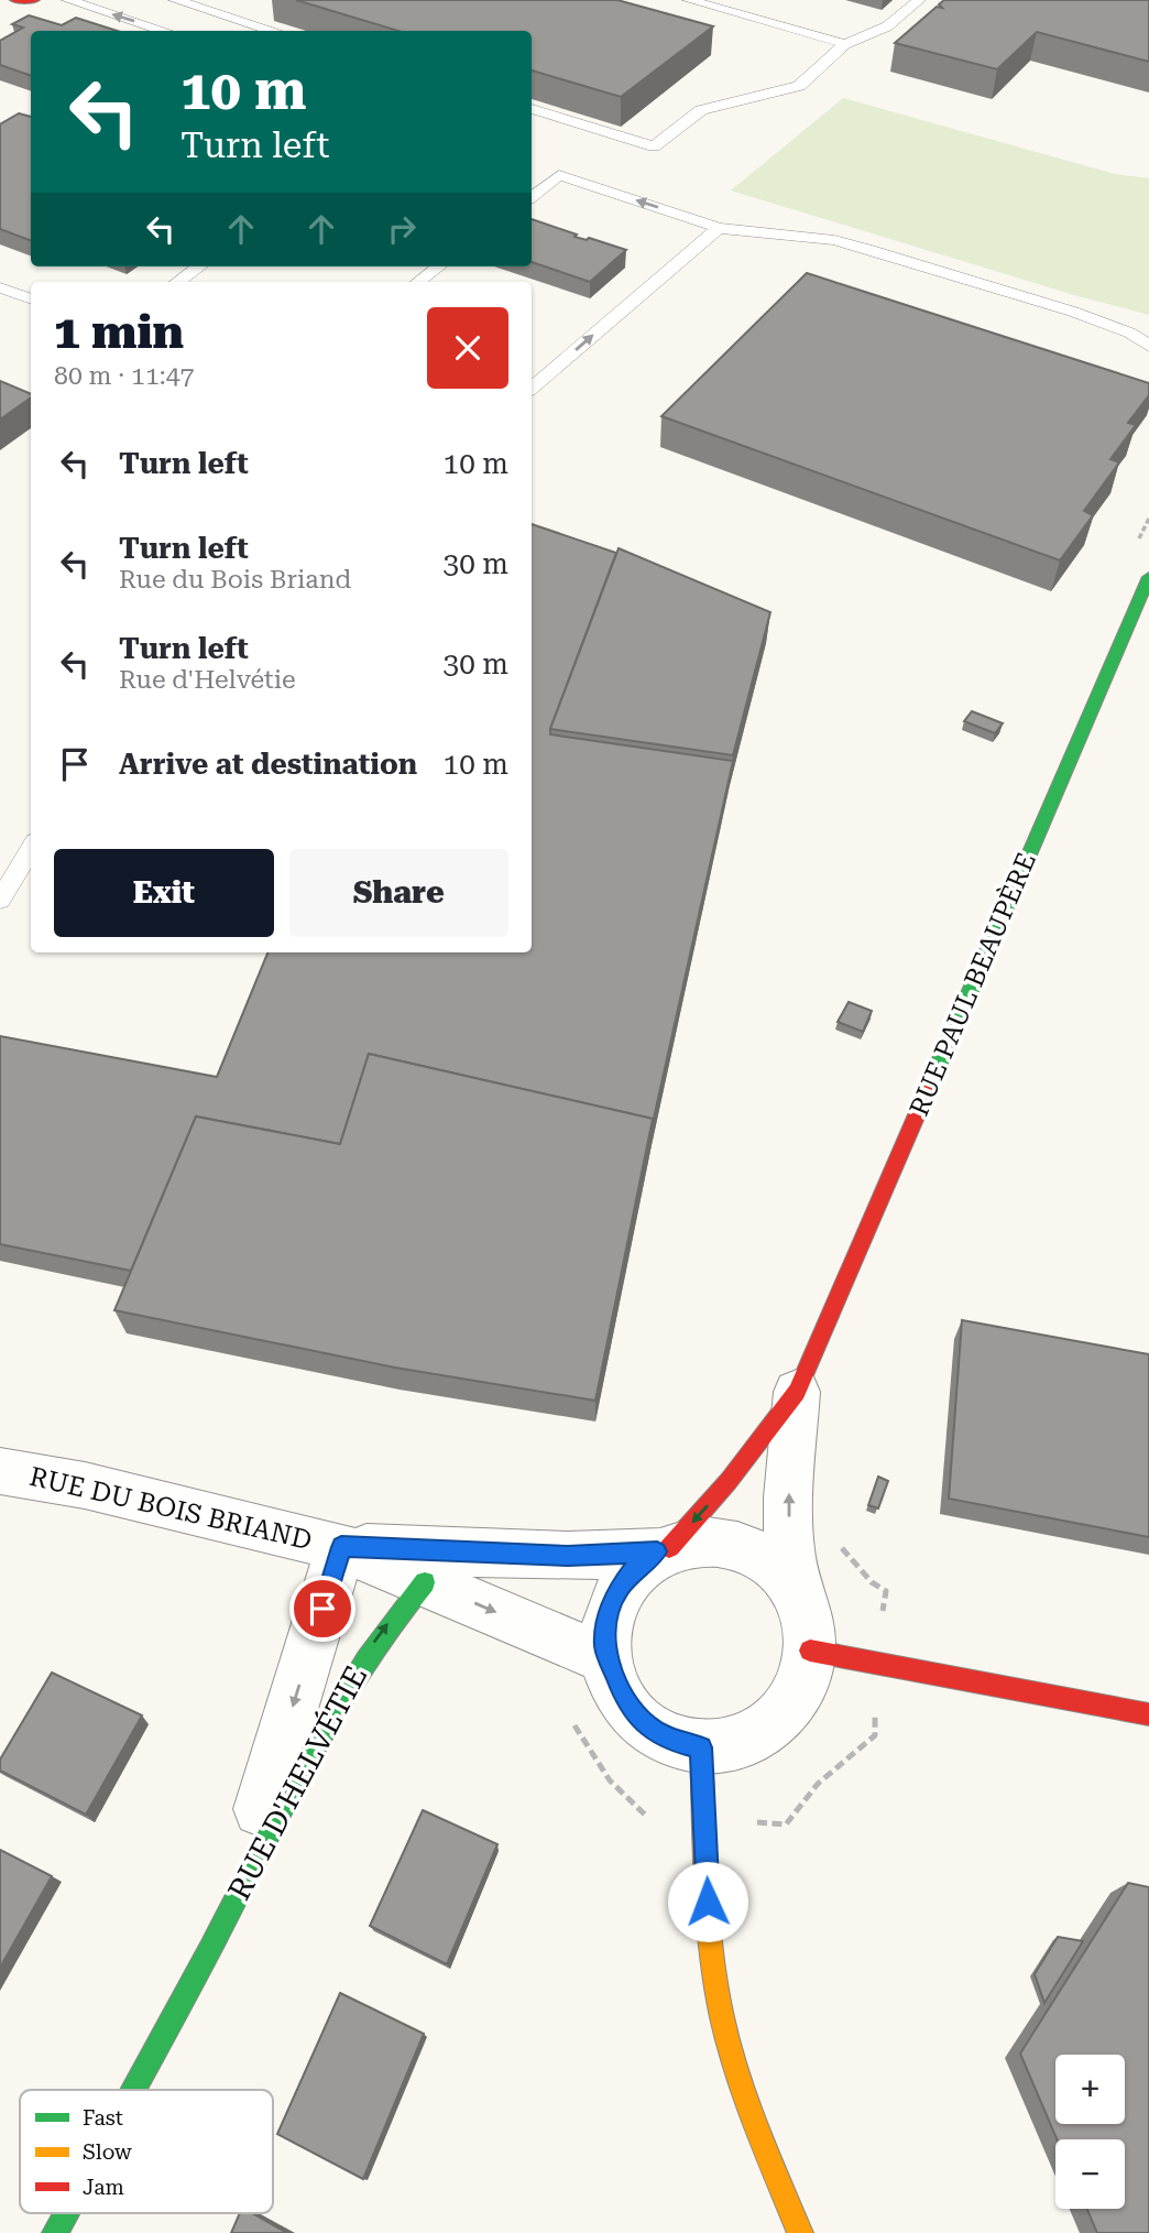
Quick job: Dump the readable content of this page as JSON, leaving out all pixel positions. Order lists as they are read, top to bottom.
{
  "streets": {
    "street": ["RUE PAUL BEAUPÈRE", "RUE DU BOIS BRIAND", "RUE D'HELVÉTIE"]
  },
  "crossings": [
    ["RUE PAUL BEAUPÈRE", "RUE DU BOIS BRIAND"],
    ["RUE DU BOIS BRIAND", "RUE D'HELVÉTIE"]
  ],
  "legend": ["Fast", "Slow", "Jam"],
  "page": {
    "turn": ["10 m", "Turn left"],
    "heading": ["1 min", "80 m · 11:47"],
    "list": [
      {
        "name": "Turn left",
        "value": "10 m"
      },
      {
        "name": "Turn left",
        "note": "Rue du Bois Briand",
        "value": "30 m"
      },
      {
        "name": "Turn left",
        "note": "Rue d'Helvétie",
        "value": "30 m"
      },
      {
        "name": "Arrive at destination",
        "value": "10 m"
      }
    ],
    "buttons": ["Exit", "Share"],
    "map_buttons": ["+", "−"]
  }
}
